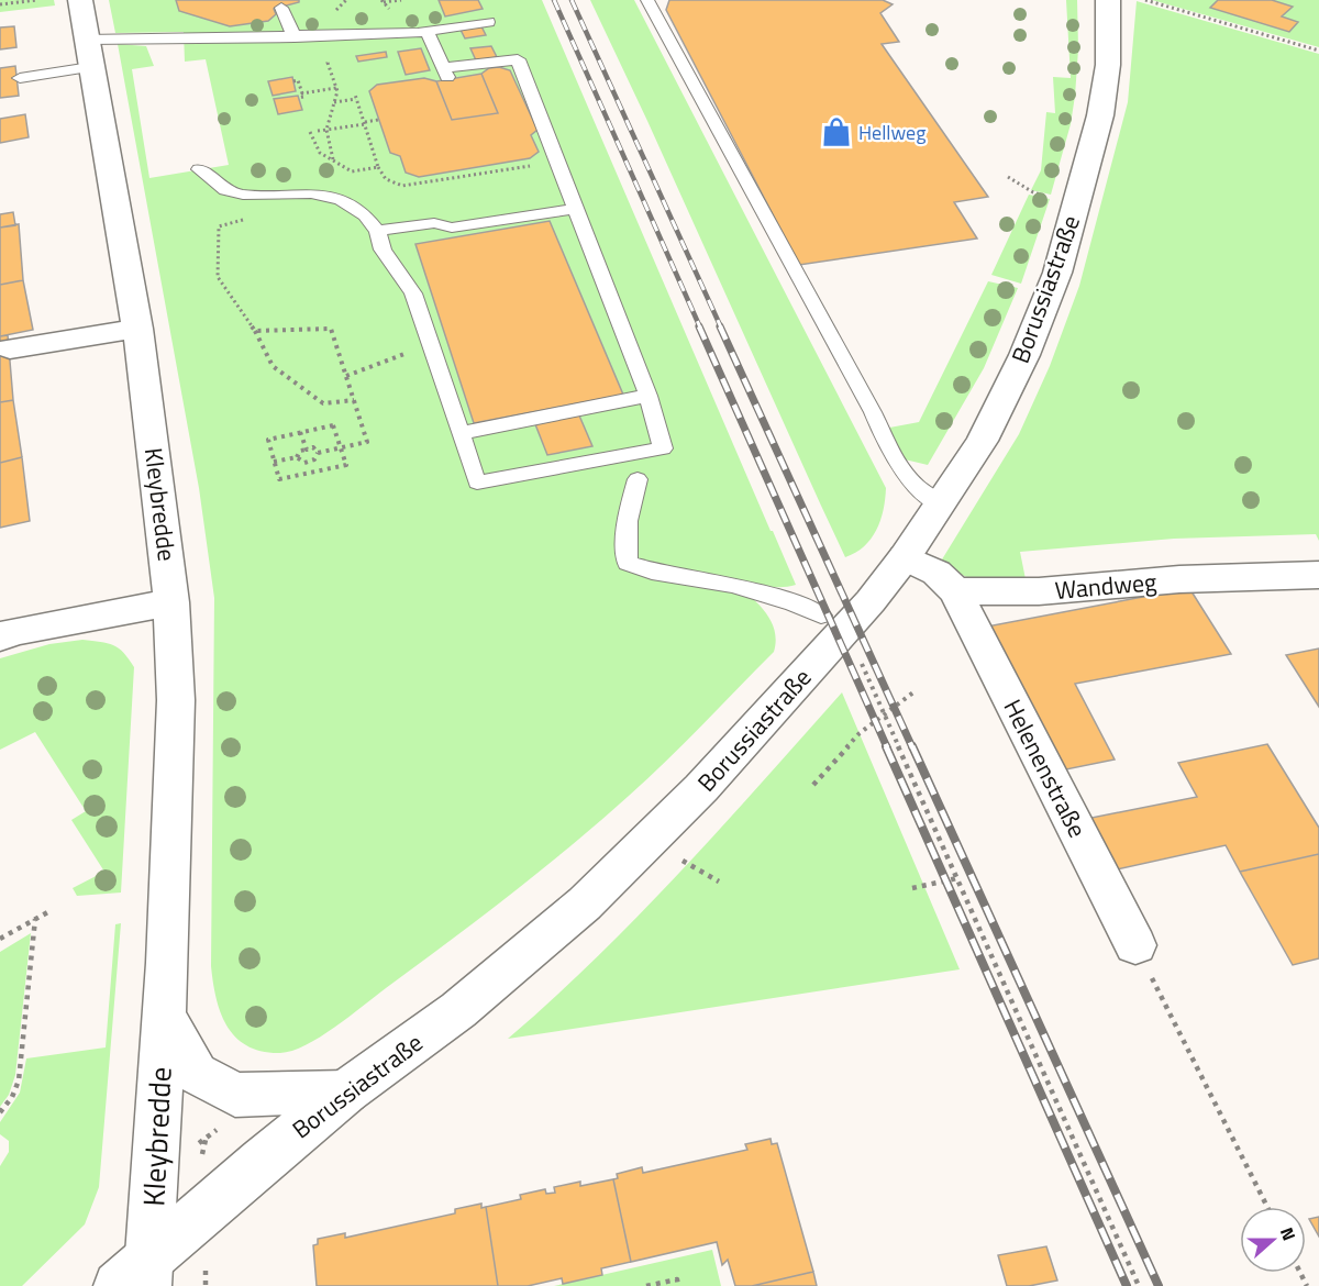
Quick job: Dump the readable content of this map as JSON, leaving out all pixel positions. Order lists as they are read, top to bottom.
{
  "streets": {
    "street": [
      "Borussiastraße",
      "Kleybredde",
      "Wandweg",
      "Helenenstraße"
    ]
  },
  "crossings": [
    ["Borussiastraße", "Kleybredde"],
    ["Wandweg", "Helenenstraße"]
  ],
  "places": {
    "shop": ["Hellweg"]
  },
  "north": "right"
}
